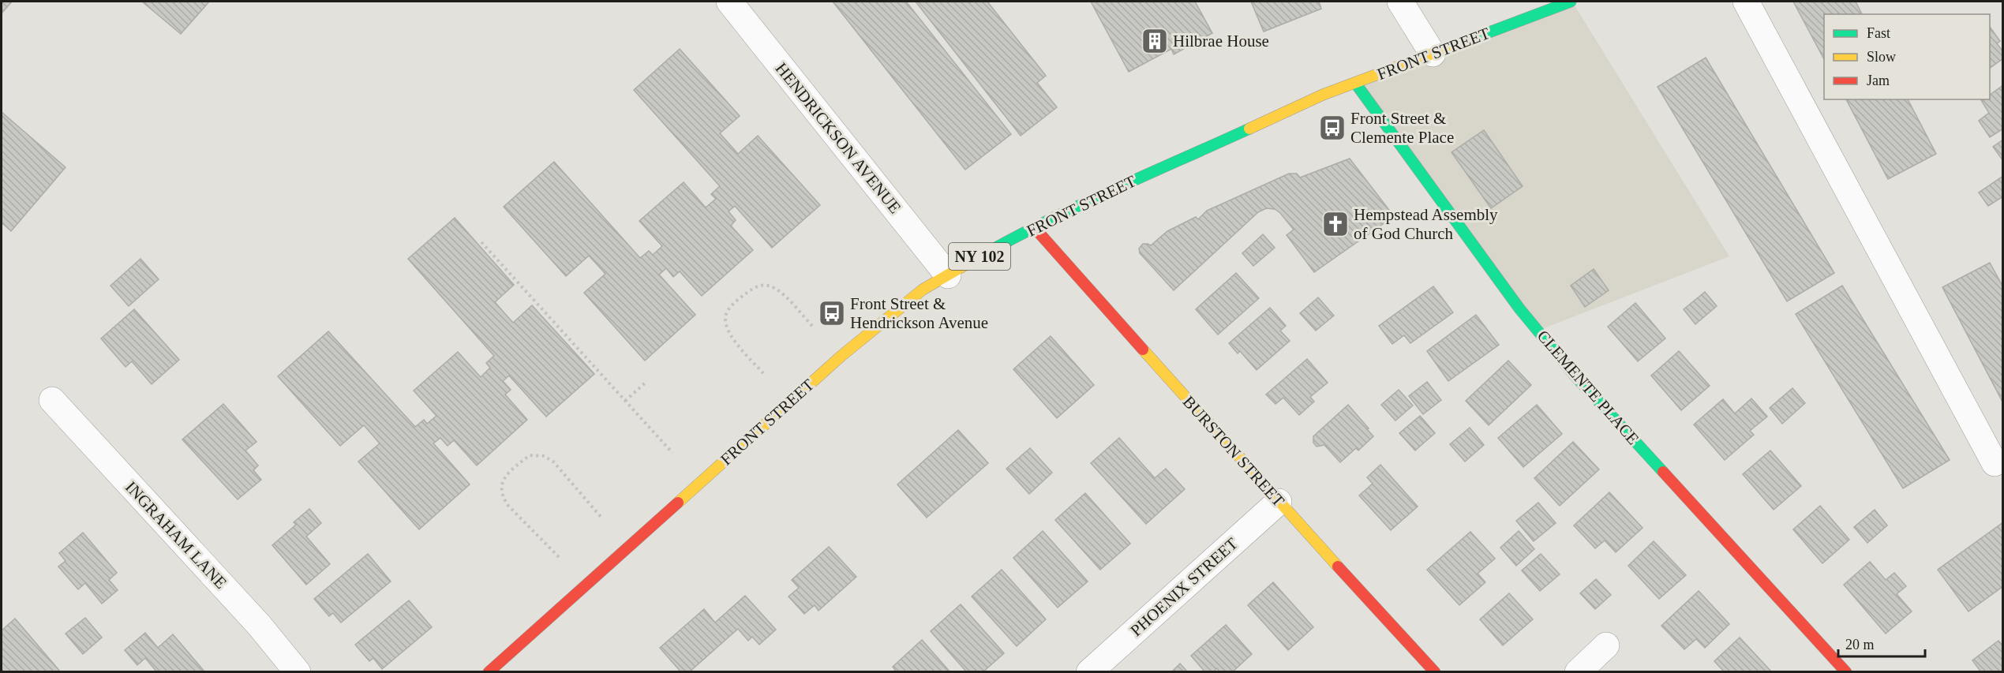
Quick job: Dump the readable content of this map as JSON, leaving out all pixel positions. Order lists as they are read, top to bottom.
{
  "streets": {
    "street": [
      "FRONT STREET",
      "HENDRICKSON AVENUE",
      "NY 102",
      "CLEMENTE PLACE",
      "BURSTON STREET",
      "INGRAHAM LANE",
      "PHOENIX STREET"
    ]
  },
  "crossings": [
    ["FRONT STREET", "HENDRICKSON AVENUE"],
    ["FRONT STREET", "CLEMENTE PLACE"],
    ["FRONT STREET", "BURSTON STREET"],
    ["BURSTON STREET", "PHOENIX STREET"]
  ],
  "places": {
    "building": ["Hilbrae House"],
    "bus stop": ["Front Street & Clemente Place", "Front Street & Hendrickson Avenue"],
    "church": ["Hempstead Assembly of God Church"]
  },
  "legend": ["Fast", "Slow", "Jam"],
  "scale_bar": "20 m"
}
